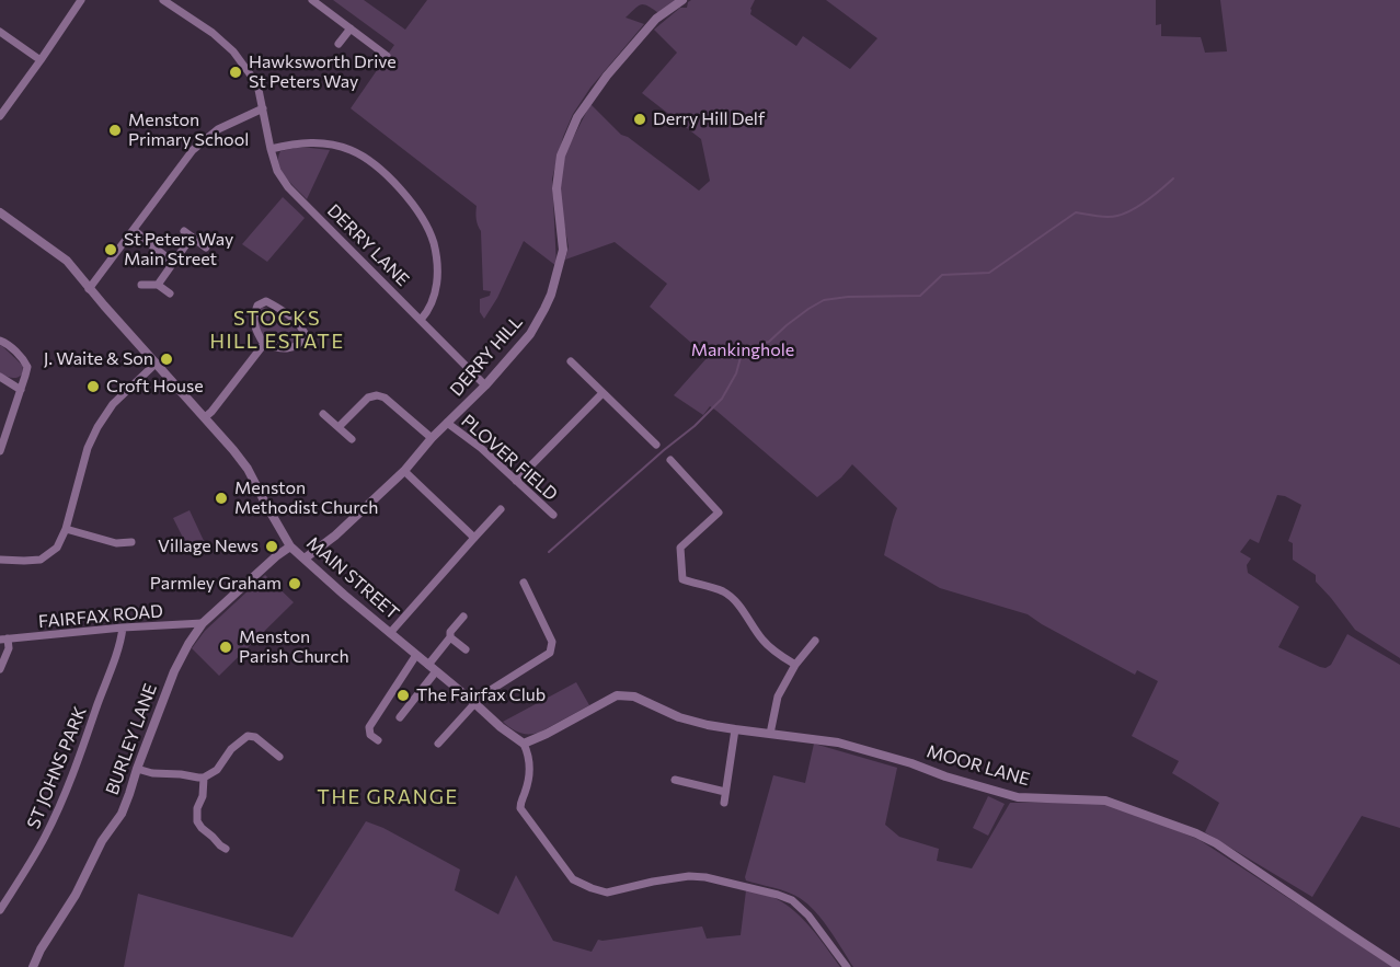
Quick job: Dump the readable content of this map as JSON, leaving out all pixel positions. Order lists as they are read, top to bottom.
{
  "streets": {
    "street": [
      "DERRY LANE",
      "DERRY HILL",
      "PLOVER FIELD",
      "MAIN STREET",
      "FAIRFAX ROAD",
      "BURLEY LANE",
      "MOOR LANE",
      "ST JOHNS PARK"
    ]
  },
  "crossings": [
    ["DERRY LANE", "DERRY HILL"],
    ["DERRY HILL", "PLOVER FIELD"],
    ["DERRY HILL", "MAIN STREET"],
    ["MAIN STREET", "BURLEY LANE"],
    ["MAIN STREET", "MOOR LANE"],
    ["FAIRFAX ROAD", "BURLEY LANE"],
    ["FAIRFAX ROAD", "ST JOHNS PARK"]
  ],
  "districts": ["STOCKS HILL ESTATE", "THE GRANGE"],
  "parks": ["Mankinghole"],
  "places": [
    "Hawksworth Drive St Peters Way",
    "Derry Hill Delf",
    "Menston Primary School",
    "St Peters Way Main Street",
    "J. Waite & Son",
    "Croft House",
    "Menston Methodist Church",
    "Village News",
    "Parmley Graham",
    "Menston Parish Church",
    "The Fairfax Club"
  ]
}
